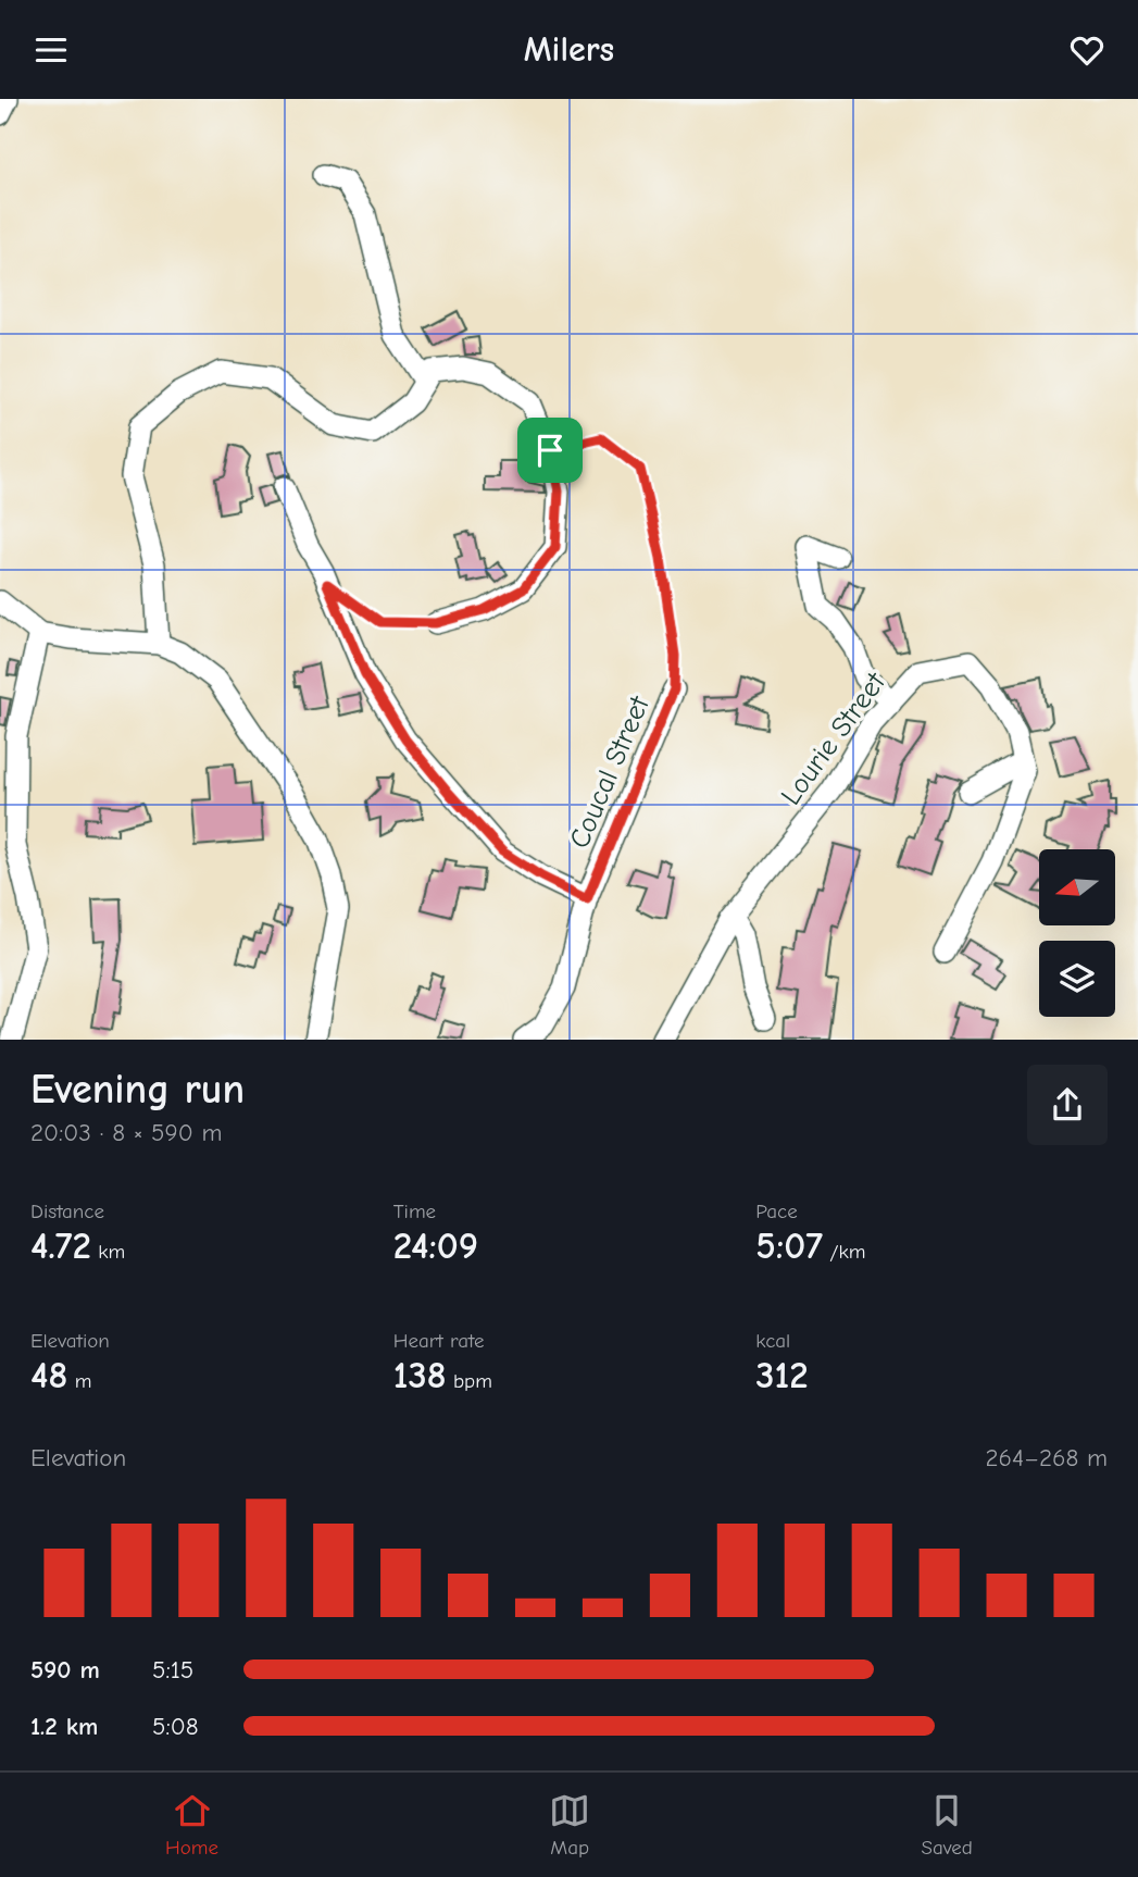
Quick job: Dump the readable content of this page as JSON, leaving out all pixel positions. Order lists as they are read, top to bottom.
{
  "streets": {
    "street": ["Lourie Street", "Coucal Street"]
  },
  "north": "left",
  "page": {
    "header": "Milers",
    "heading": ["Evening run", "20:03 · 8 × 590 m"],
    "stats": [
      ["Distance", "4.72 km"],
      ["Time", "24:09"],
      ["Pace", "5:07 /km"],
      ["Elevation", "48 m"],
      ["Heart rate", "138 bpm"],
      ["kcal", "312"]
    ],
    "chart": ["Elevation", "264–268 m"],
    "list": [
      {
        "name": "590 m",
        "note": "5:15"
      },
      {
        "name": "1.2 km",
        "note": "5:08"
      }
    ],
    "tabs": ["Home", "Map", "Saved"]
  }
}
